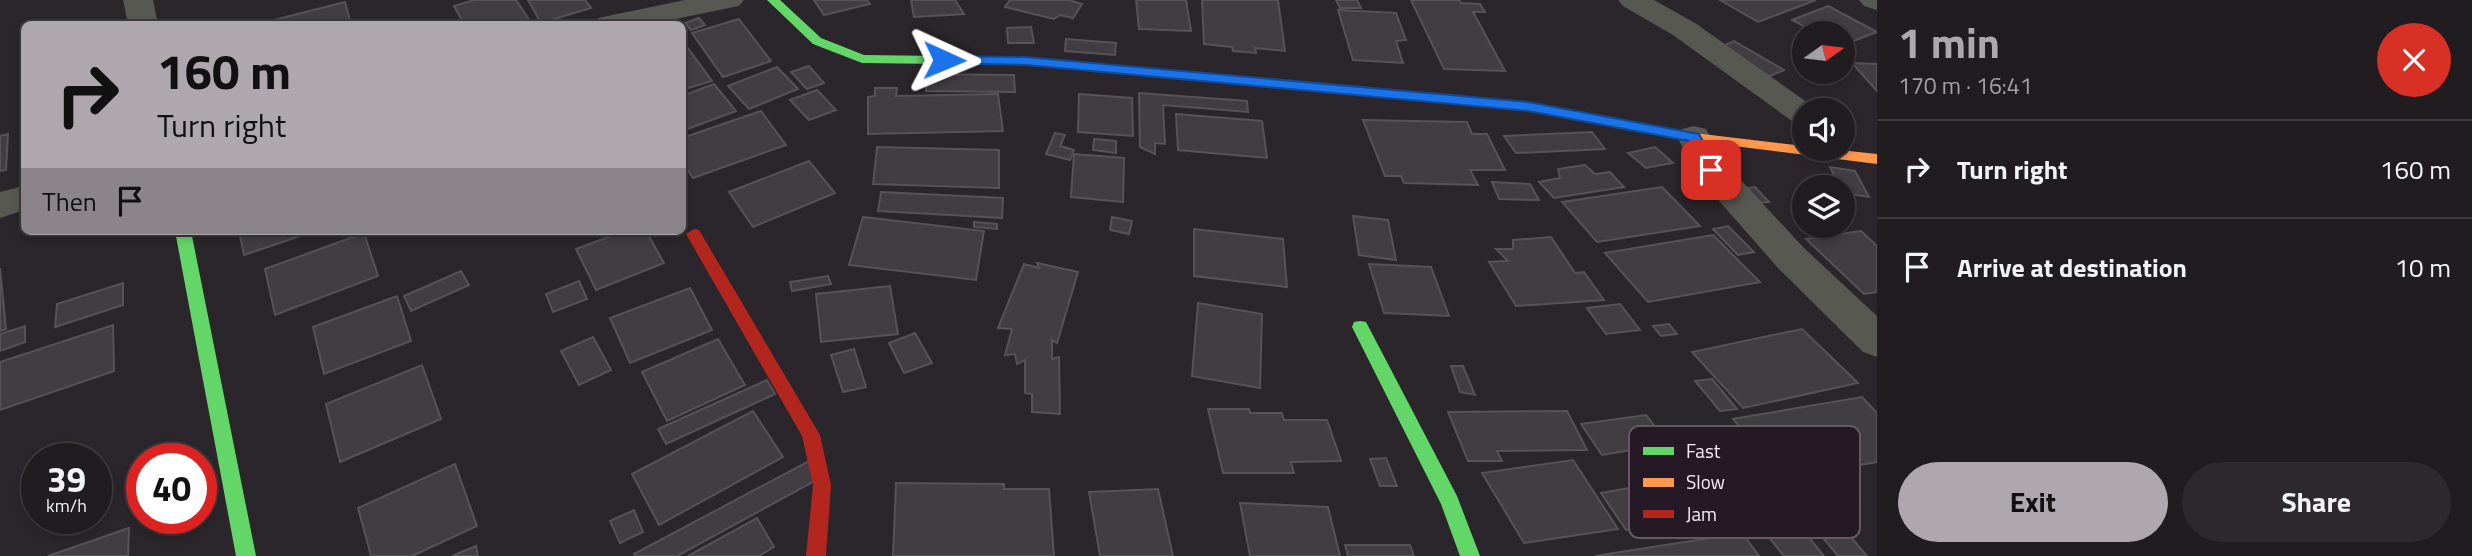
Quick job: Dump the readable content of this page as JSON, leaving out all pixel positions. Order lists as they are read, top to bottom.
{
  "legend": ["Fast", "Slow", "Jam"],
  "north": "right",
  "page": {
    "heading": ["1 min", "170 m · 16:41"],
    "turn": ["160 m", "Turn right"],
    "list": [
      {
        "name": "Turn right",
        "value": "160 m"
      },
      {
        "name": "Arrive at destination",
        "value": "10 m"
      }
    ],
    "then": "Then",
    "speed": "39 km/h",
    "limit": "40",
    "buttons": ["Exit", "Share"]
  }
}
